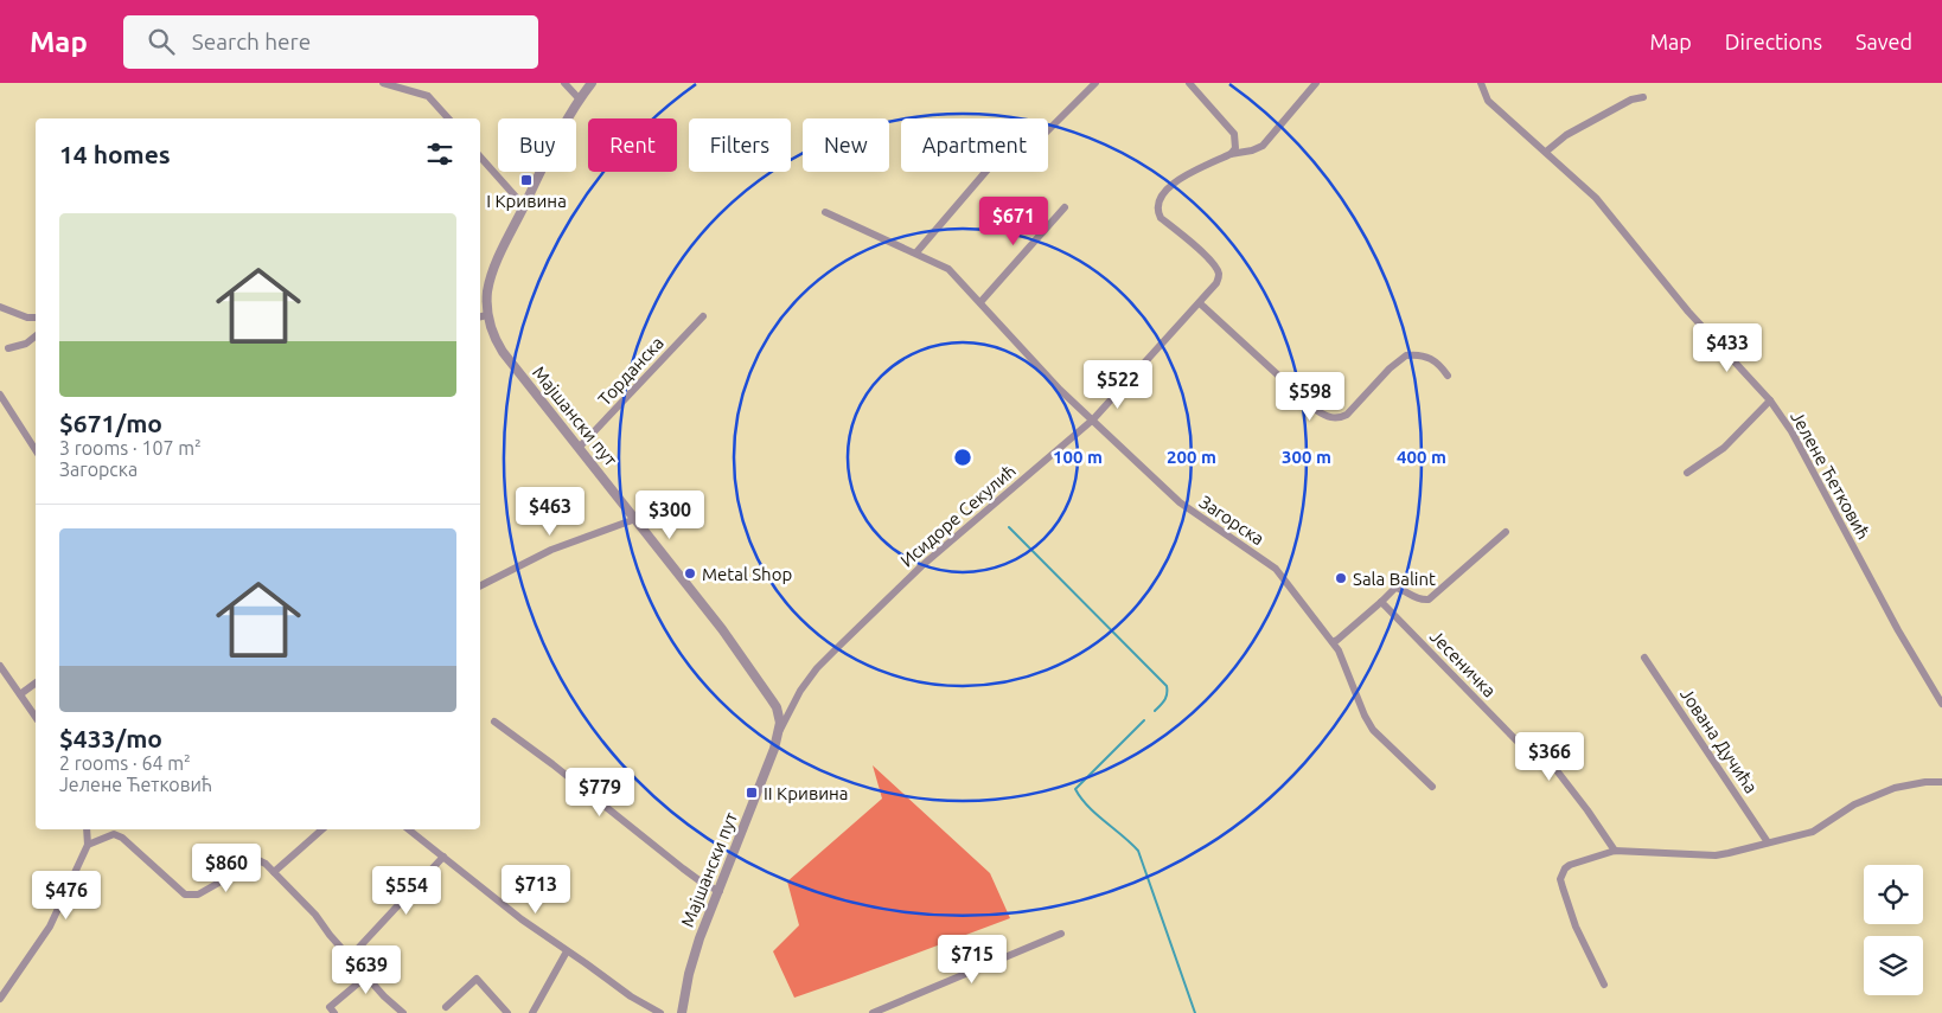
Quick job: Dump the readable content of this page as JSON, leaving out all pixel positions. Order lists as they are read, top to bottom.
{
  "streets": {
    "street": [
      "Торданска",
      "Мајшански пут",
      "Јелене Ћетковић",
      "Исидоре Секулић",
      "Загорска",
      "Јесеничка",
      "Јована Дучића"
    ]
  },
  "crossings": [
    ["Торданска", "Мајшански пут"],
    ["Мајшански пут", "Исидоре Секулић"],
    ["Исидоре Секулић", "Загорска"]
  ],
  "places": {
    "transit": ["I Кривина", "II Кривина"],
    "other": ["Metal Shop", "Sala Balint"]
  },
  "page": {
    "header": "Map",
    "search": "Search here",
    "nav": ["Map", "Directions", "Saved"],
    "chip": [
      "Buy",
      "Rent",
      "Filters",
      "New",
      "Apartment"
    ],
    "heading": "14 homes",
    "list": [
      {
        "name": "$671/mo",
        "note": "3 rooms · 107 m² · Загорска"
      },
      {
        "name": "$433/mo",
        "note": "2 rooms · 64 m² · Јелене Ћетковић"
      }
    ],
    "price": [
      "$671",
      "$433",
      "$522",
      "$598",
      "$463",
      "$300",
      "$366",
      "$779",
      "$860",
      "$713",
      "$554",
      "$476",
      "$715",
      "$639"
    ]
  },
  "rings": [
    "100 m",
    "200 m",
    "300 m",
    "400 m"
  ]
}
